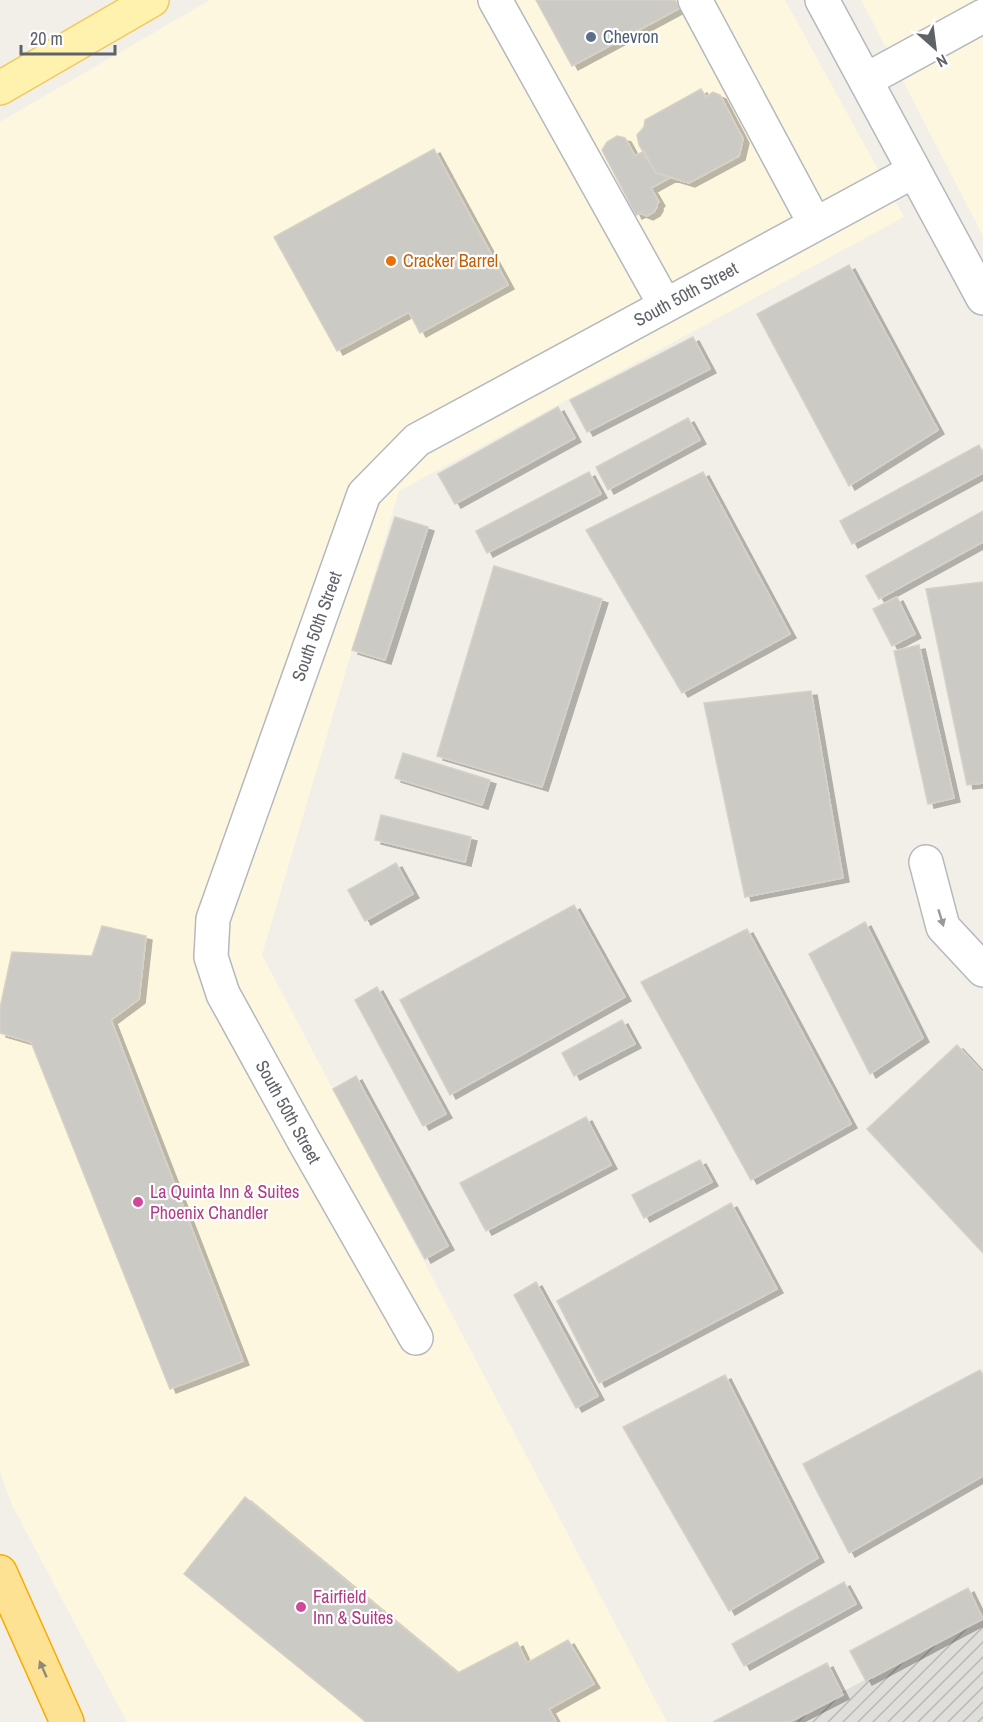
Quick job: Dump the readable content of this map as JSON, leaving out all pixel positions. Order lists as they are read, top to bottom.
{
  "streets": {
    "street": ["South 50th Street"]
  },
  "places": [
    "Chevron",
    "Cracker Barrel",
    "La Quinta Inn & Suites Phoenix Chandler",
    "Fairfield Inn & Suites"
  ],
  "scale_bar": "20 m",
  "north": "bottom right"
}
